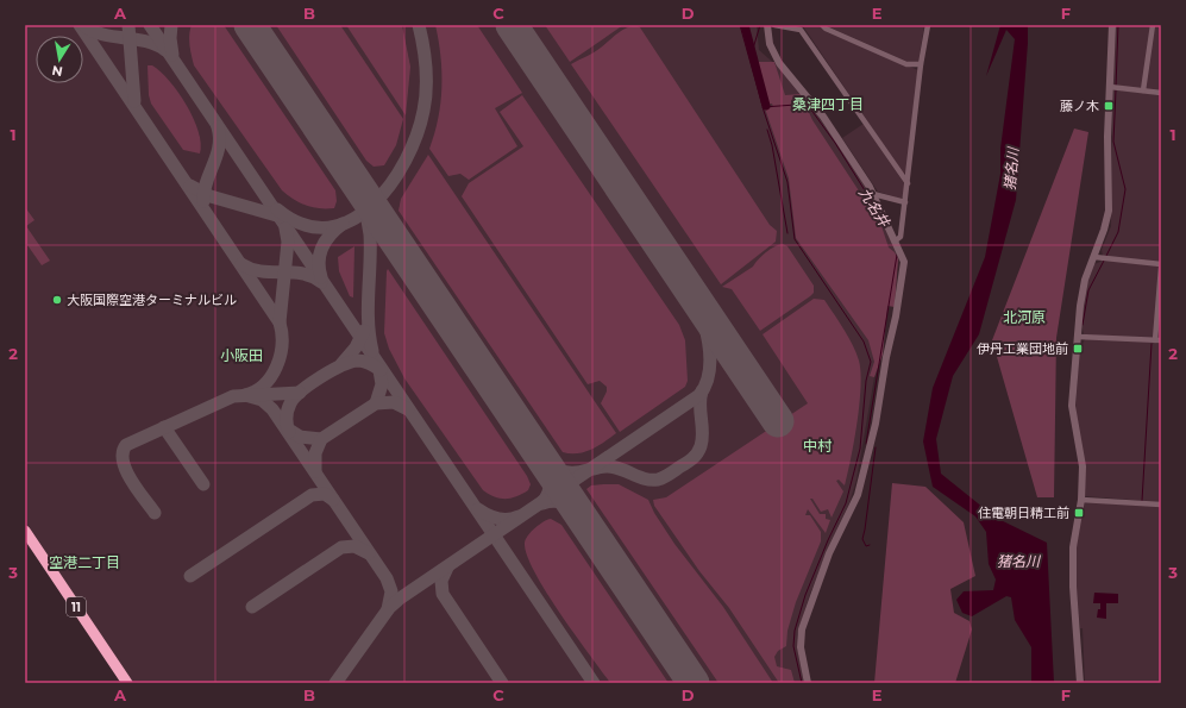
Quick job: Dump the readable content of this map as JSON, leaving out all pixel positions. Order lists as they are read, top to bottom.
{
  "streets": {
    "highway": ["11"]
  },
  "districts": [
    "桑津四丁目",
    "北河原",
    "小阪田",
    "中村",
    "空港二丁目"
  ],
  "water": ["猪名川", "九名井"],
  "places": {
    "transit": ["藤ノ木", "伊丹工業団地前", "住電朝日精工前"],
    "other": ["大阪国際空港ターミナルビル"]
  },
  "north": "bottom",
  "grid": {
    "columns": [
      "A",
      "B",
      "C",
      "D",
      "E",
      "F"
    ],
    "rows": ["1", "2", "3"]
  }
}
